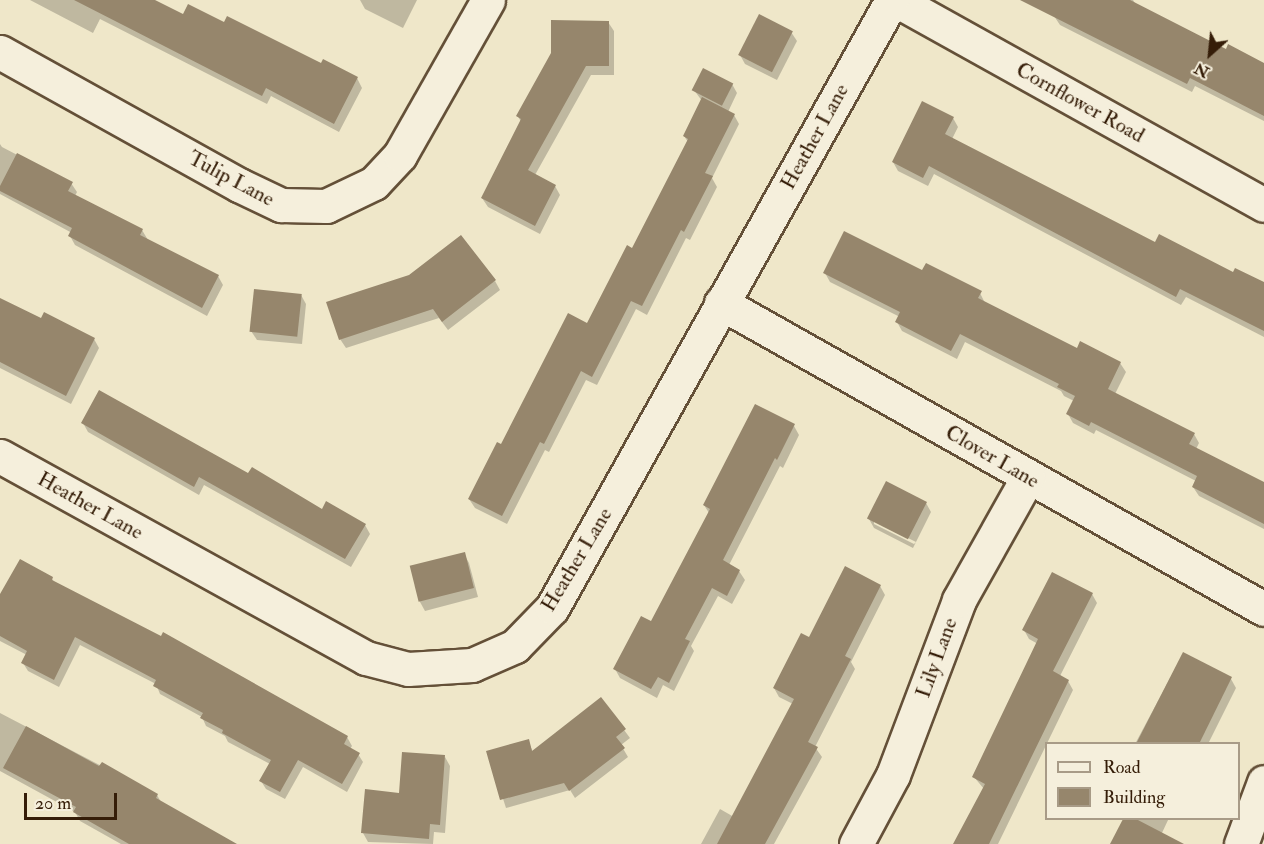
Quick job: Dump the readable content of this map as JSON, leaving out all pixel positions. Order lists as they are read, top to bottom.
{
  "streets": {
    "street": [
      "Cornflower Road",
      "Heather Lane",
      "Tulip Lane",
      "Clover Lane",
      "Lily Lane"
    ]
  },
  "crossings": [
    ["Cornflower Road", "Heather Lane"],
    ["Heather Lane", "Clover Lane"],
    ["Clover Lane", "Lily Lane"]
  ],
  "legend": ["Road", "Building"],
  "scale_bar": "20 m",
  "north": "bottom left"
}
